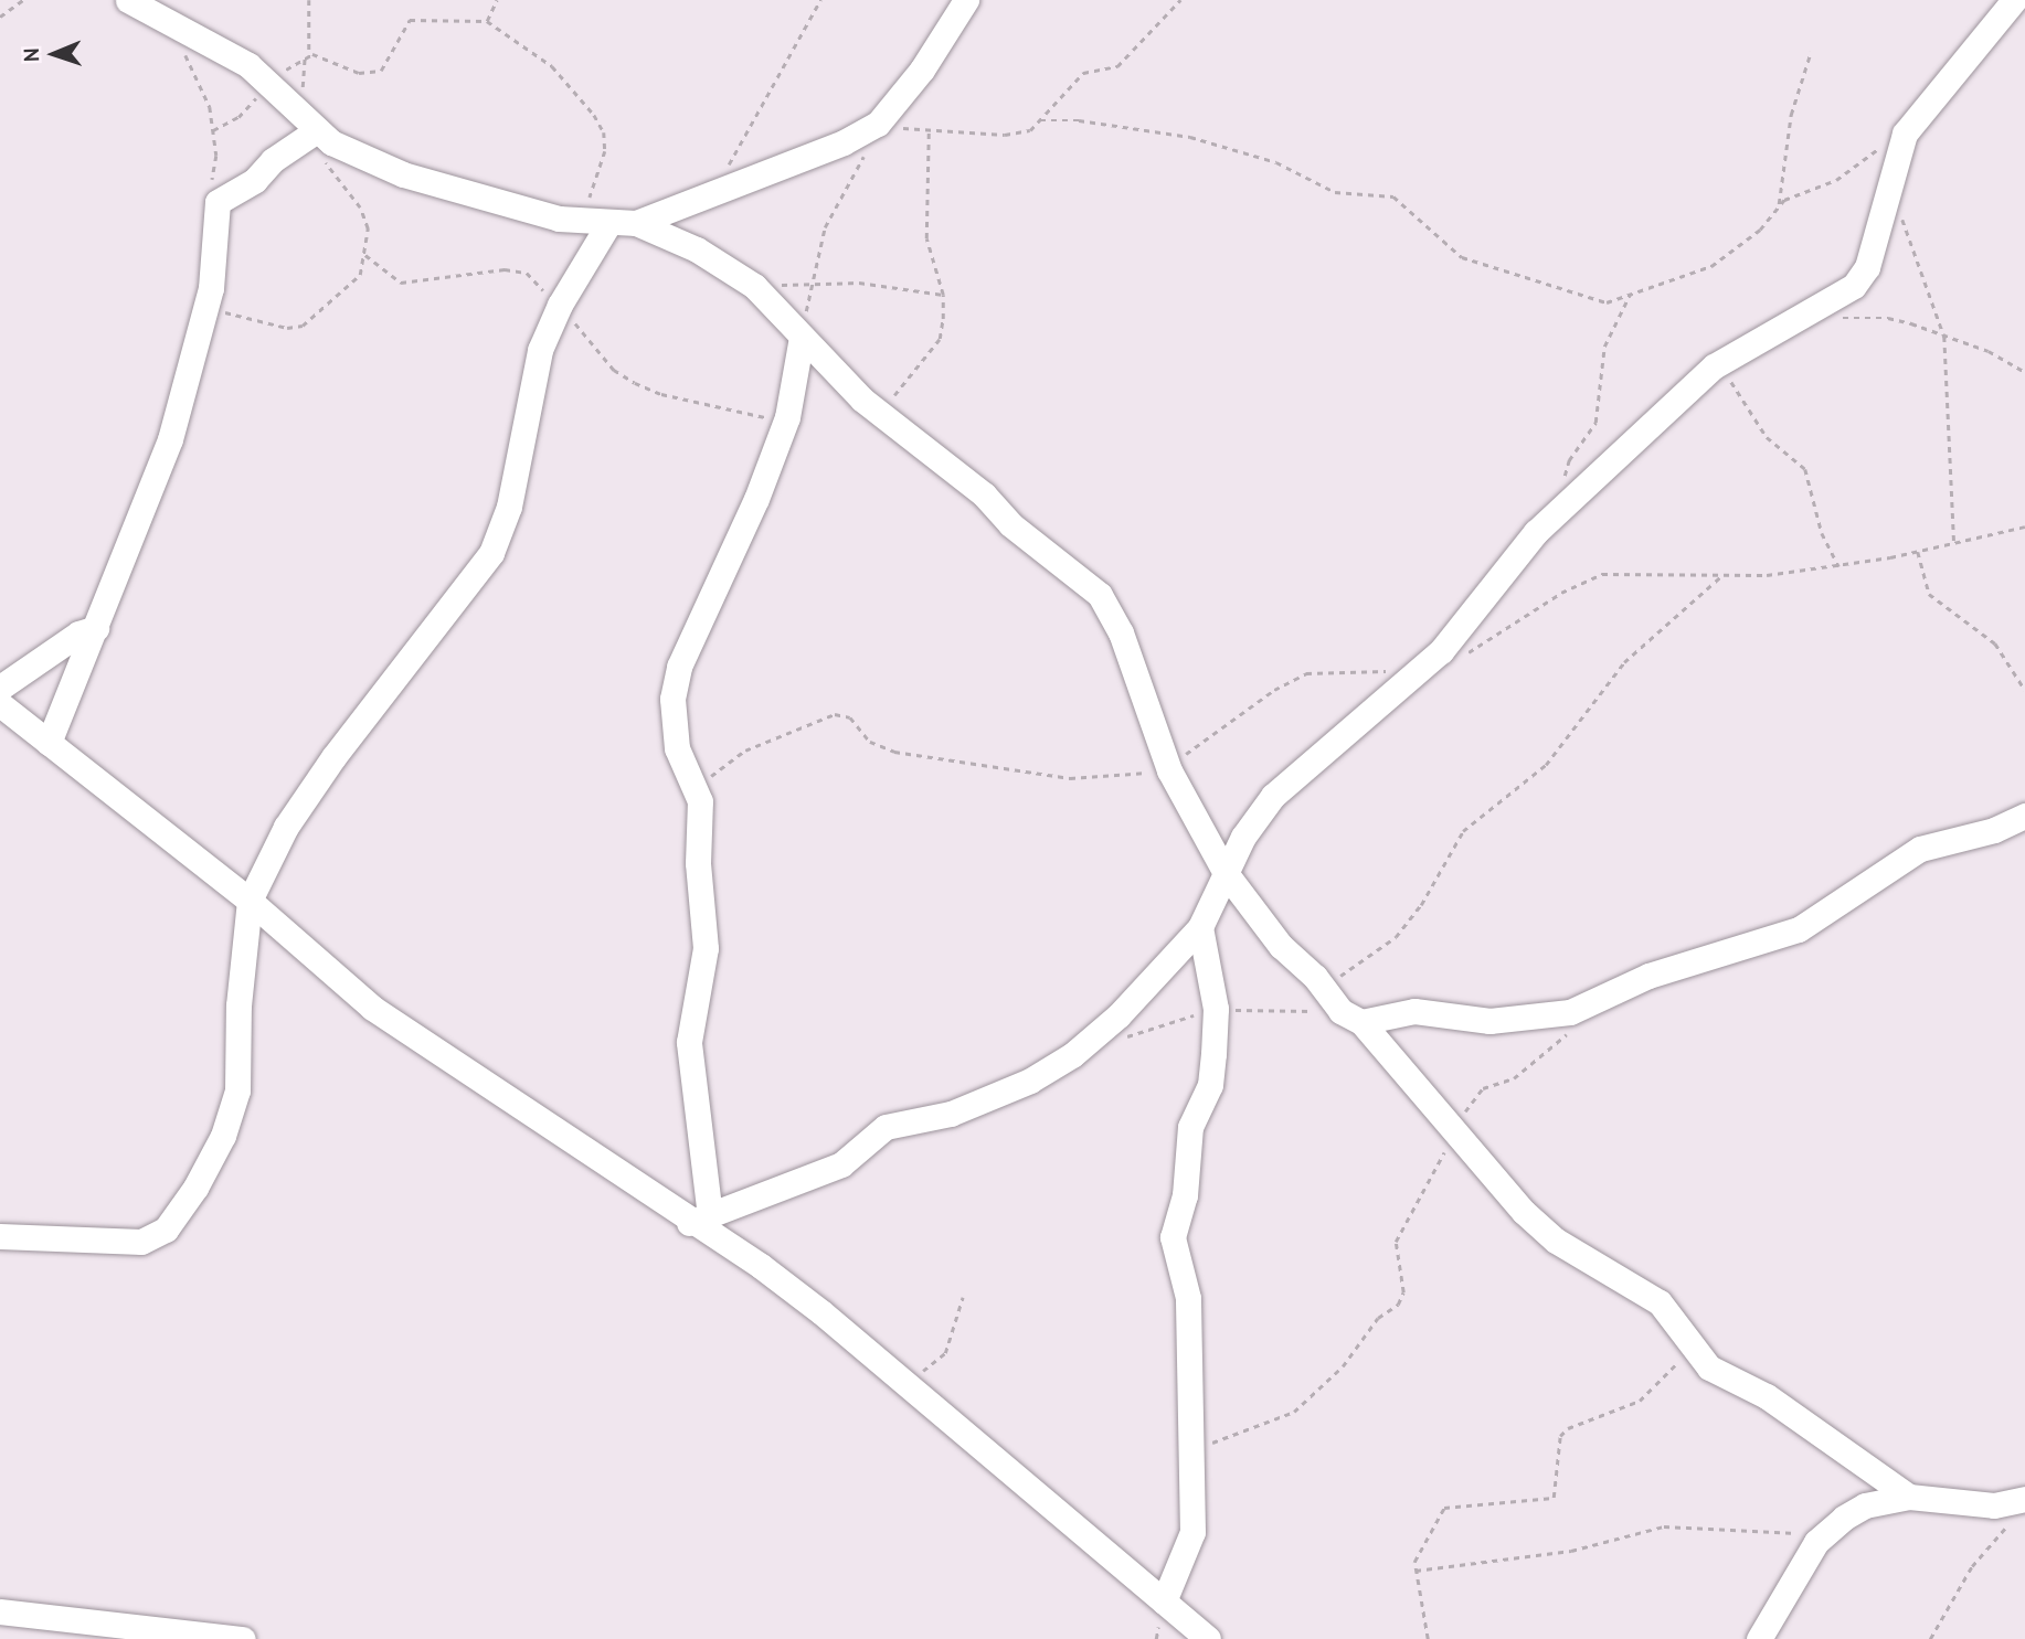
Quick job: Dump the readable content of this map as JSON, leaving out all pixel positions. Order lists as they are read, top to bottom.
{
  "north": "left"
}
